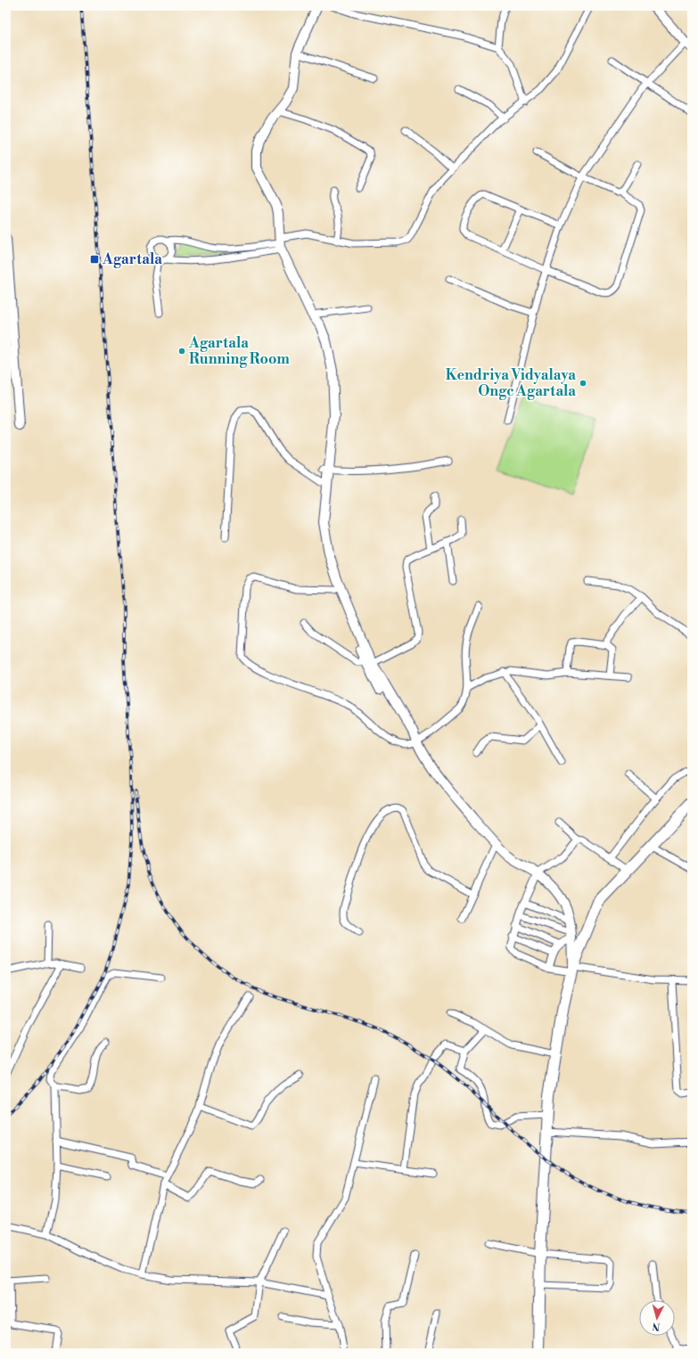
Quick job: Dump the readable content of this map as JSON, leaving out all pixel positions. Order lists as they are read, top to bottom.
{
  "places": {
    "transit": ["Agartala"],
    "other": ["Agartala Running Room", "Kendriya Vidyalaya Ongc Agartala"]
  },
  "north": "bottom"
}
